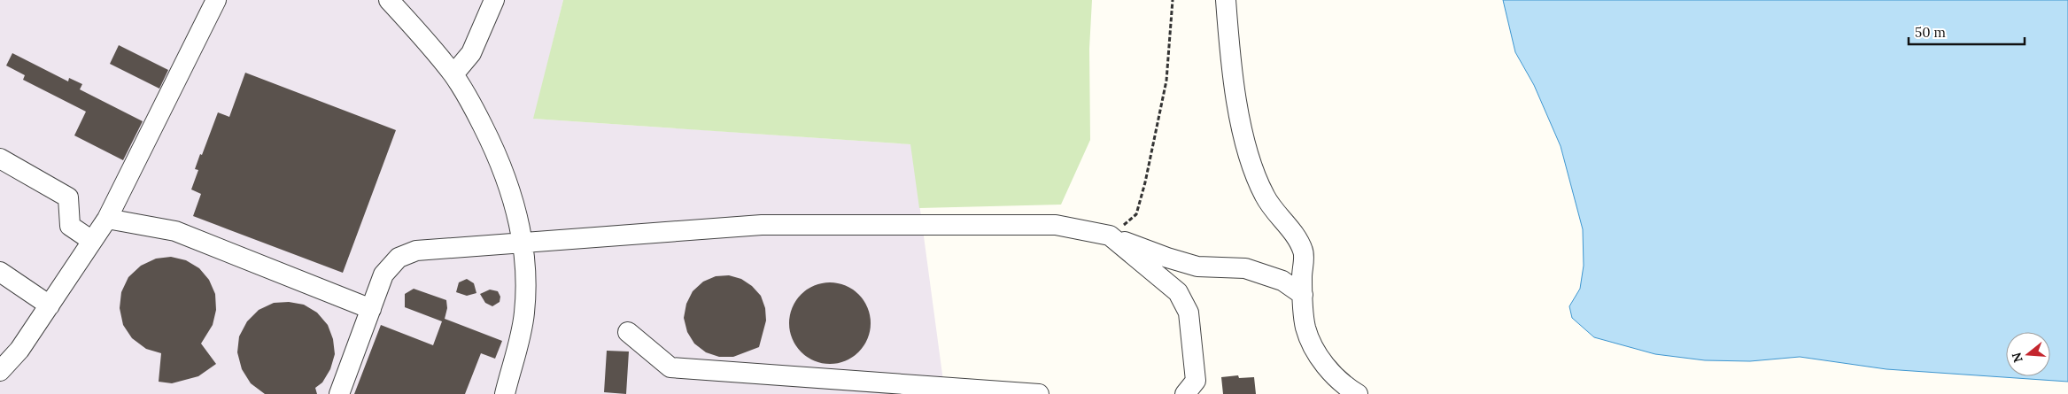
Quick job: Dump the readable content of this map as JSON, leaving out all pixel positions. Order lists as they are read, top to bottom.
{
  "scale_bar": "50 m",
  "north": "left"
}
